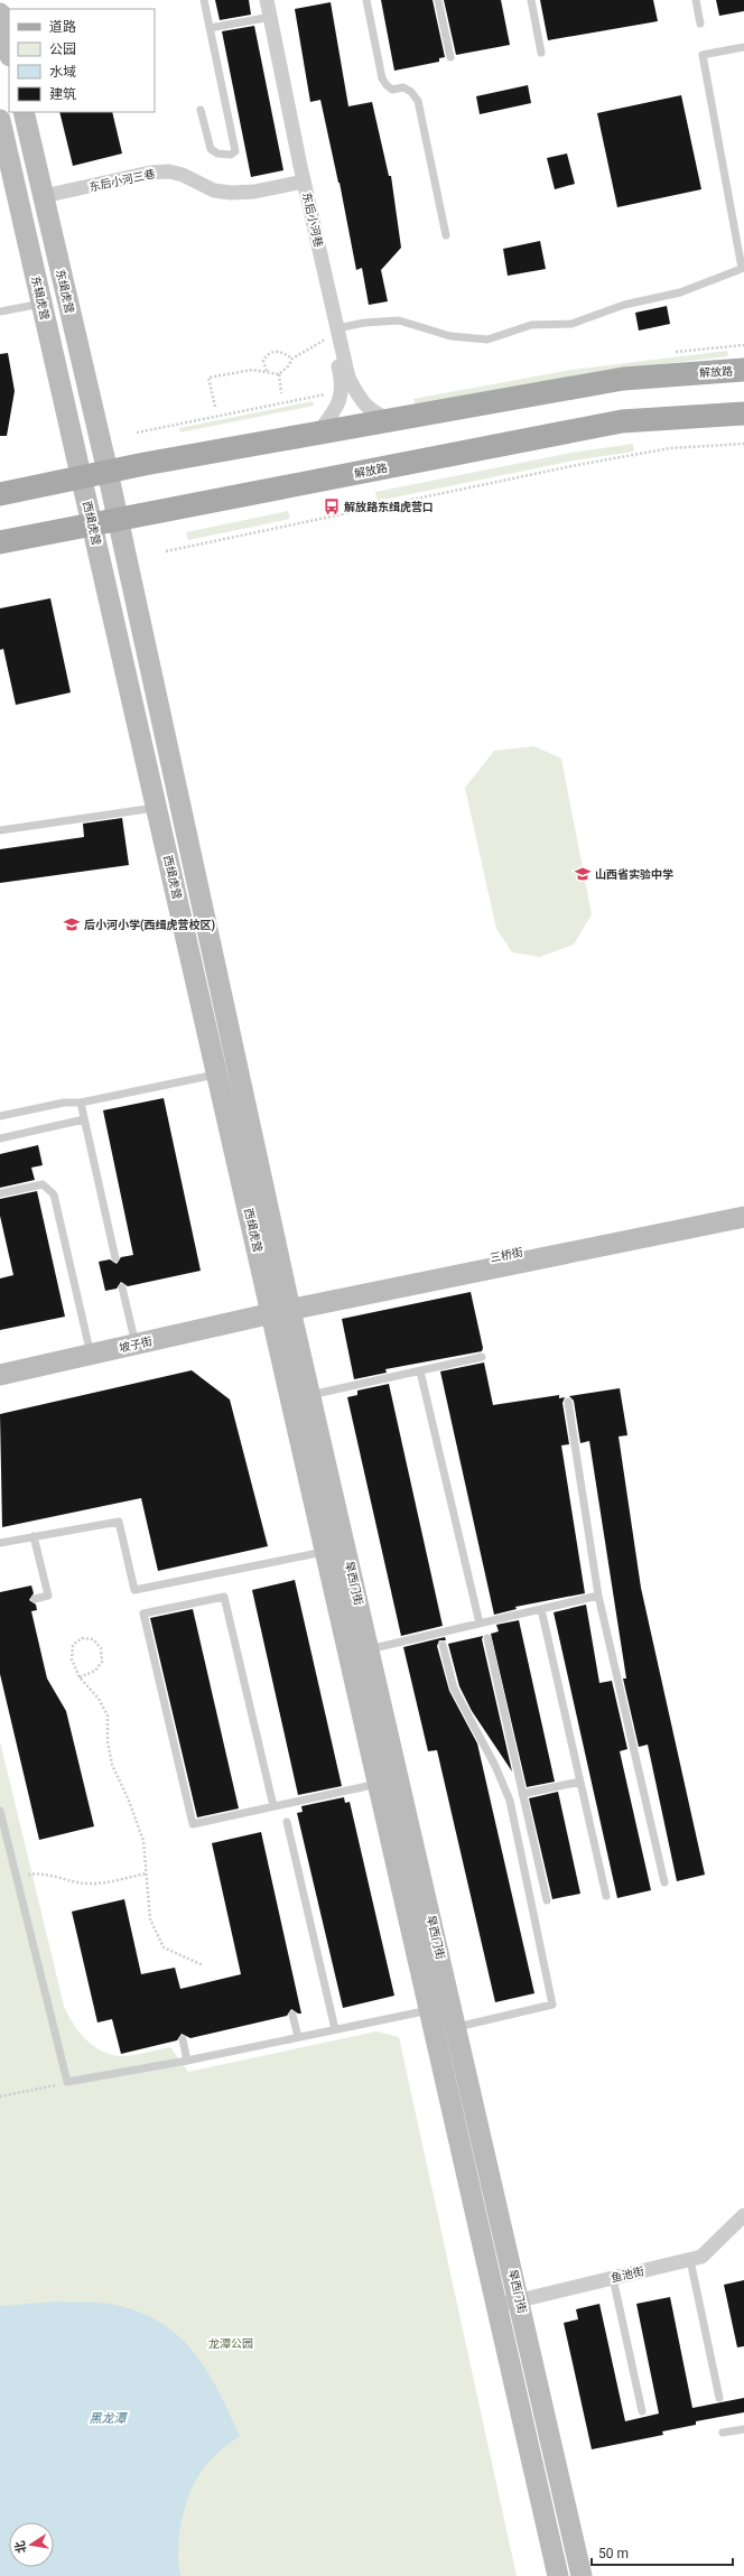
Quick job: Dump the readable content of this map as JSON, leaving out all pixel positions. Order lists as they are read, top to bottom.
{
  "streets": {
    "main road": [
      "东缉虎营",
      "东辑虎营",
      "解放路",
      "西缉虎营",
      "三桥街",
      "坡子街",
      "旱西门街"
    ],
    "street": ["东后小河三巷", "东后小河巷", "鱼池街"]
  },
  "crossings": [
    ["东后小河三巷", "东后小河巷"],
    ["东后小河三巷", "东缉虎营"],
    ["东后小河巷", "解放路"],
    ["东缉虎营", "解放路"],
    ["东缉虎营", "西缉虎营"],
    ["东辑虎营", "解放路"],
    ["东辑虎营", "西缉虎营"],
    ["解放路", "西缉虎营"],
    ["西缉虎营", "三桥街"],
    ["西缉虎营", "坡子街"],
    ["西缉虎营", "旱西门街"],
    ["三桥街", "坡子街"],
    ["三桥街", "旱西门街"],
    ["坡子街", "旱西门街"],
    ["旱西门街", "鱼池街"]
  ],
  "water": ["黑龙潭"],
  "parks": ["龙潭公园"],
  "places": {
    "bus stop": ["解放路东缉虎营口"],
    "school or university": ["山西省实验中学", "后小河小学(西缉虎营校区)"]
  },
  "legend": [
    "道路",
    "公园",
    "水域",
    "建筑"
  ],
  "scale_bar": "50 m",
  "north": "left"
}
